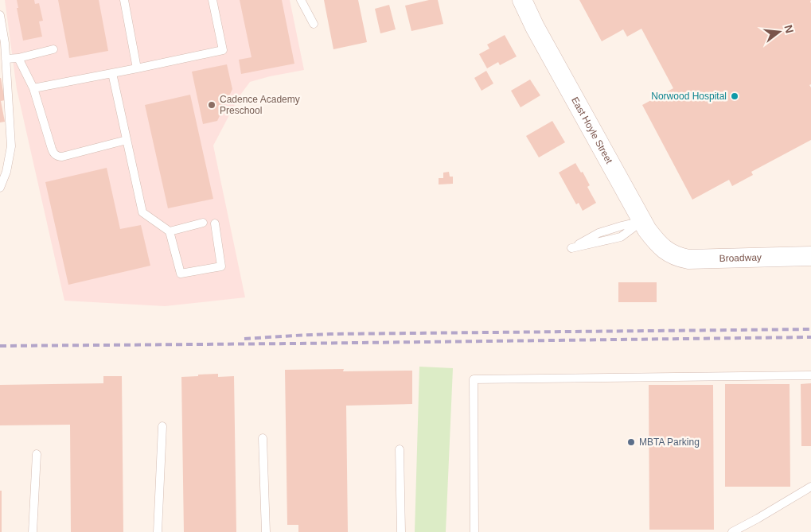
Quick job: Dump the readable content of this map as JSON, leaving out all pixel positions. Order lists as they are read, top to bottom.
{
  "streets": {
    "street": ["East Hoyle Street", "Broadway"]
  },
  "crossings": [
    ["East Hoyle Street", "Broadway"]
  ],
  "places": ["Norwood Hospital", "Cadence Academy Preschool", "MBTA Parking"],
  "north": "right"
}
